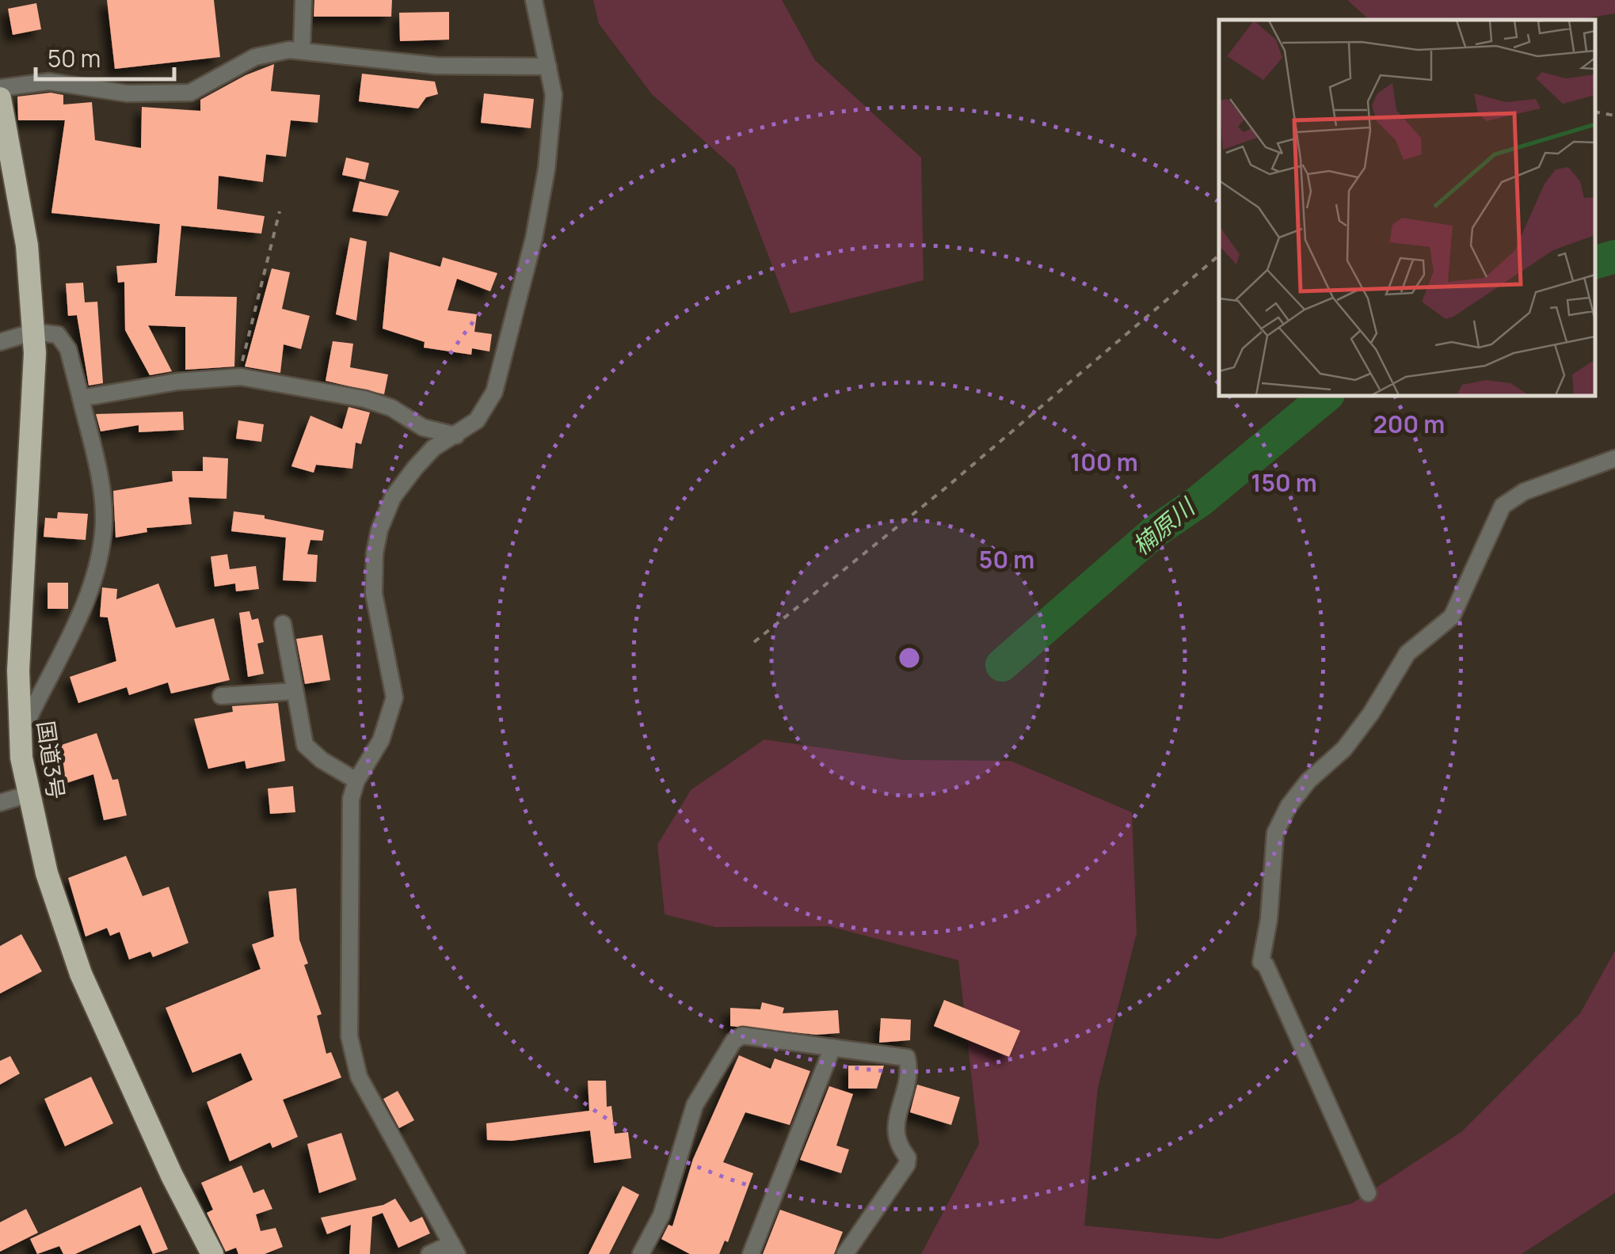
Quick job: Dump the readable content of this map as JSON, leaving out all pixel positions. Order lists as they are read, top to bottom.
{
  "streets": {
    "highway": ["国道3号"]
  },
  "water": ["楠原川"],
  "scale_bar": "50 m",
  "rings": [
    "200 m",
    "100 m",
    "150 m",
    "50 m"
  ]
}
